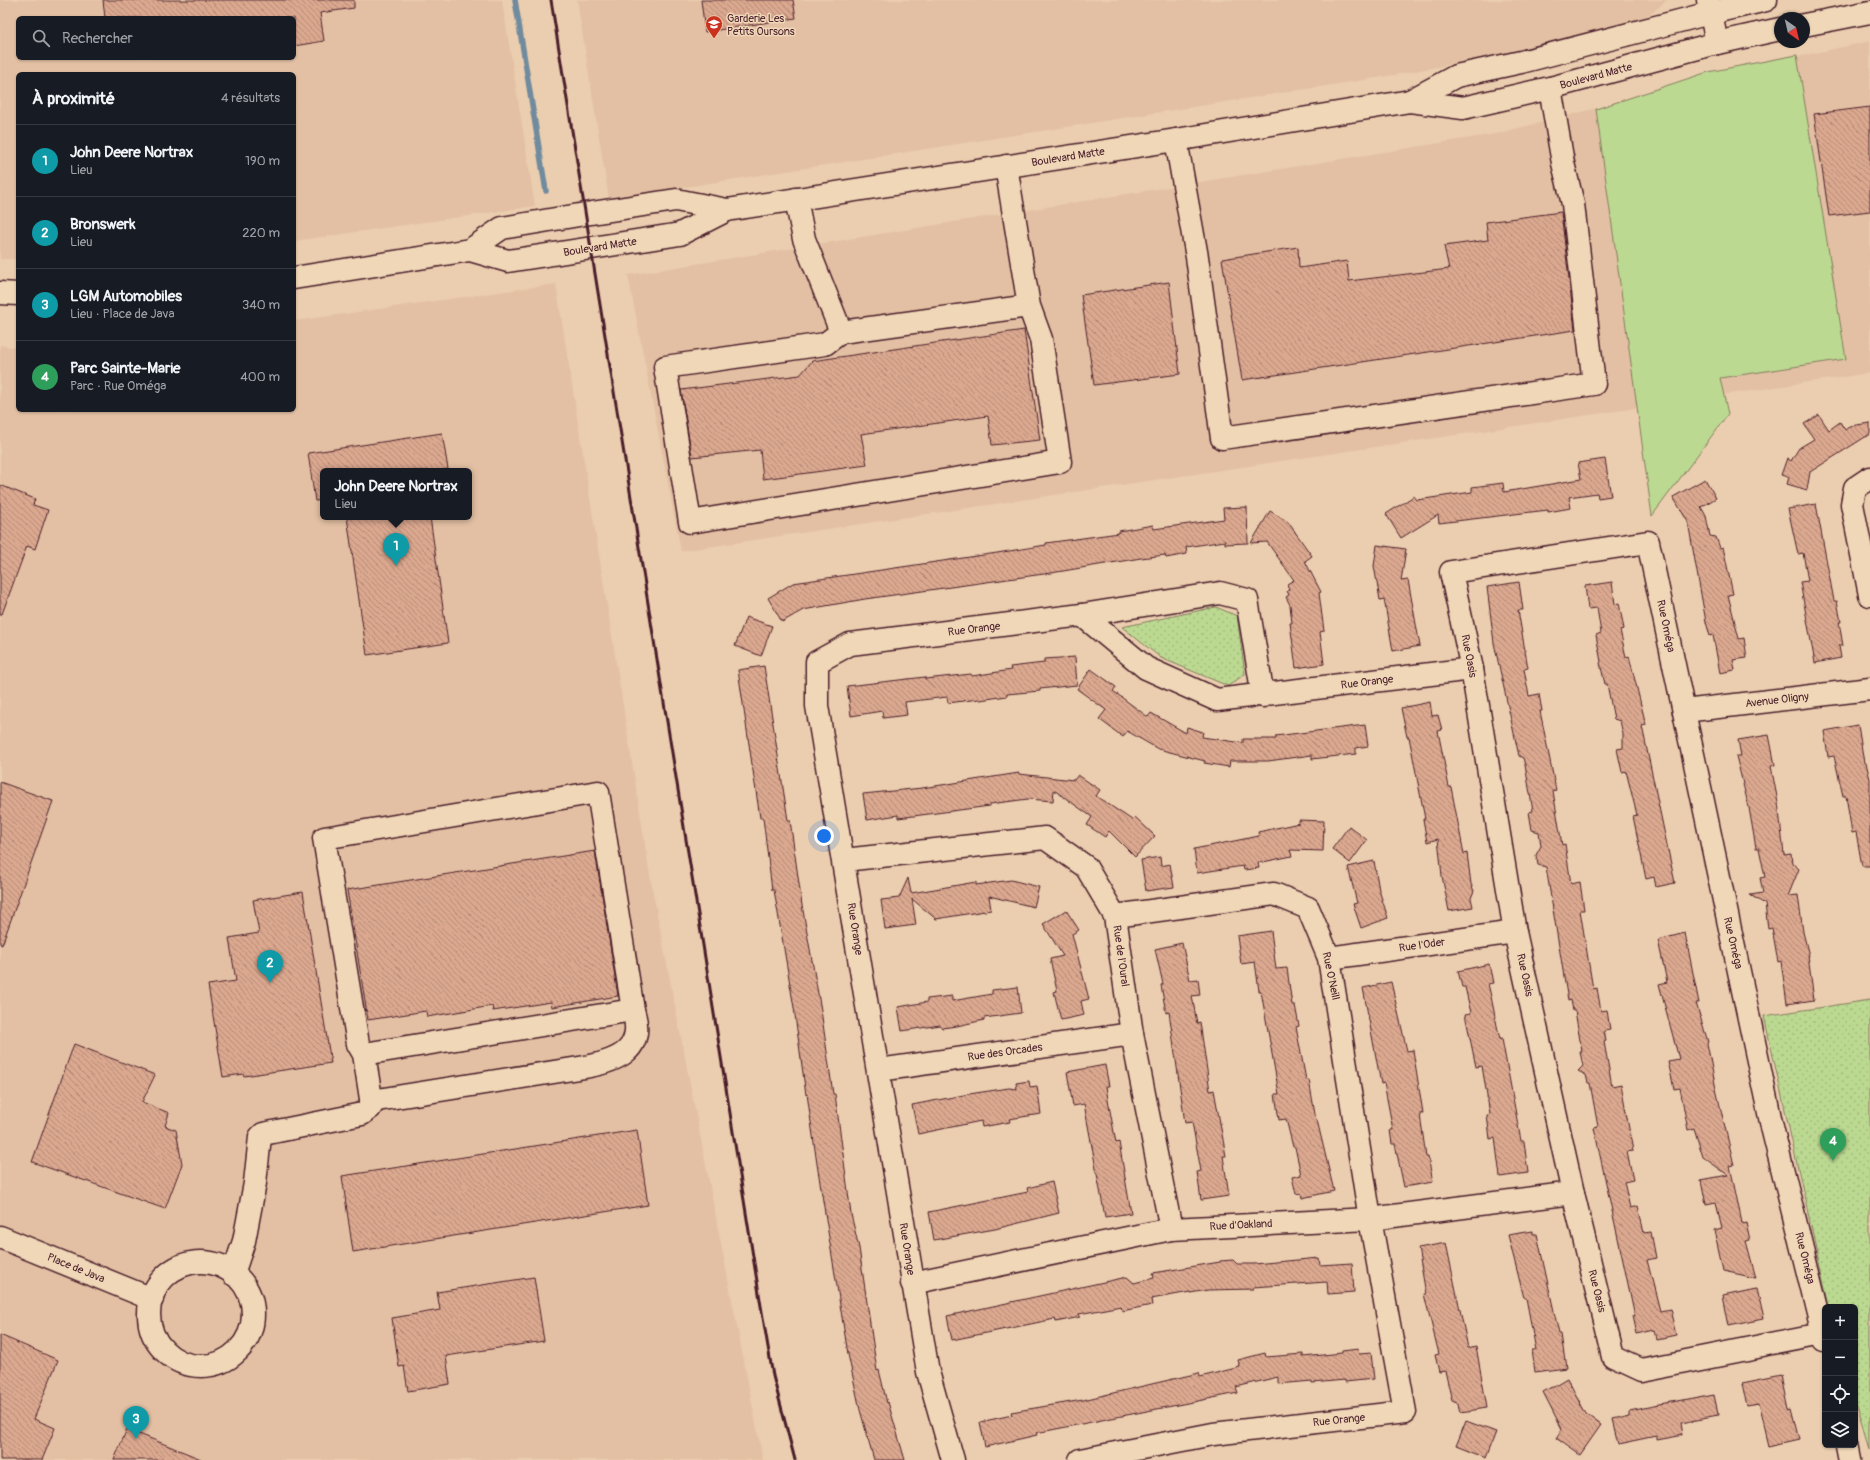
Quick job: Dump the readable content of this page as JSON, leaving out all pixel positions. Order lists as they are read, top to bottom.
{
  "streets": {
    "street": [
      "Boulevard Matte",
      "Rue Oméga",
      "Rue Orange",
      "Rue Oasis",
      "Avenue Oligny",
      "Rue l'Oder",
      "Rue de l'Oural",
      "Rue O'Neill",
      "Rue des Orcades",
      "Rue d'Oakland",
      "Place de Java"
    ]
  },
  "crossings": [
    ["Rue Oméga", "Rue Oasis"],
    ["Rue Oméga", "Avenue Oligny"],
    ["Rue Orange", "Rue Oasis"],
    ["Rue Orange", "Rue de l'Oural"],
    ["Rue Orange", "Rue O'Neill"],
    ["Rue Orange", "Rue des Orcades"],
    ["Rue Orange", "Rue d'Oakland"],
    ["Rue Oasis", "Rue l'Oder"],
    ["Rue Oasis", "Rue d'Oakland"],
    ["Rue l'Oder", "Rue O'Neill"],
    ["Rue de l'Oural", "Rue O'Neill"],
    ["Rue de l'Oural", "Rue des Orcades"],
    ["Rue de l'Oural", "Rue d'Oakland"],
    ["Rue O'Neill", "Rue d'Oakland"]
  ],
  "places": {
    "school or university": ["Garderie Les Petits Oursons"]
  },
  "north": "bottom right",
  "page": {
    "search": "Rechercher",
    "heading": ["À proximité", "4 résultats"],
    "list": [
      {
        "mark": "1",
        "name": "John Deere Nortrax",
        "note": "Lieu",
        "value": "190 m"
      },
      {
        "mark": "2",
        "name": "Bronswerk",
        "note": "Lieu",
        "value": "220 m"
      },
      {
        "mark": "3",
        "name": "LGM Automobiles",
        "note": "Lieu · Place de Java",
        "value": "340 m"
      },
      {
        "mark": "4",
        "name": "Parc Sainte-Marie",
        "note": "Parc · Rue Oméga",
        "value": "400 m"
      }
    ],
    "popup": ["John Deere Nortrax", "Lieu"],
    "pins": [
      "1",
      "2",
      "4",
      "3"
    ],
    "map_buttons": ["+", "−"]
  }
}
